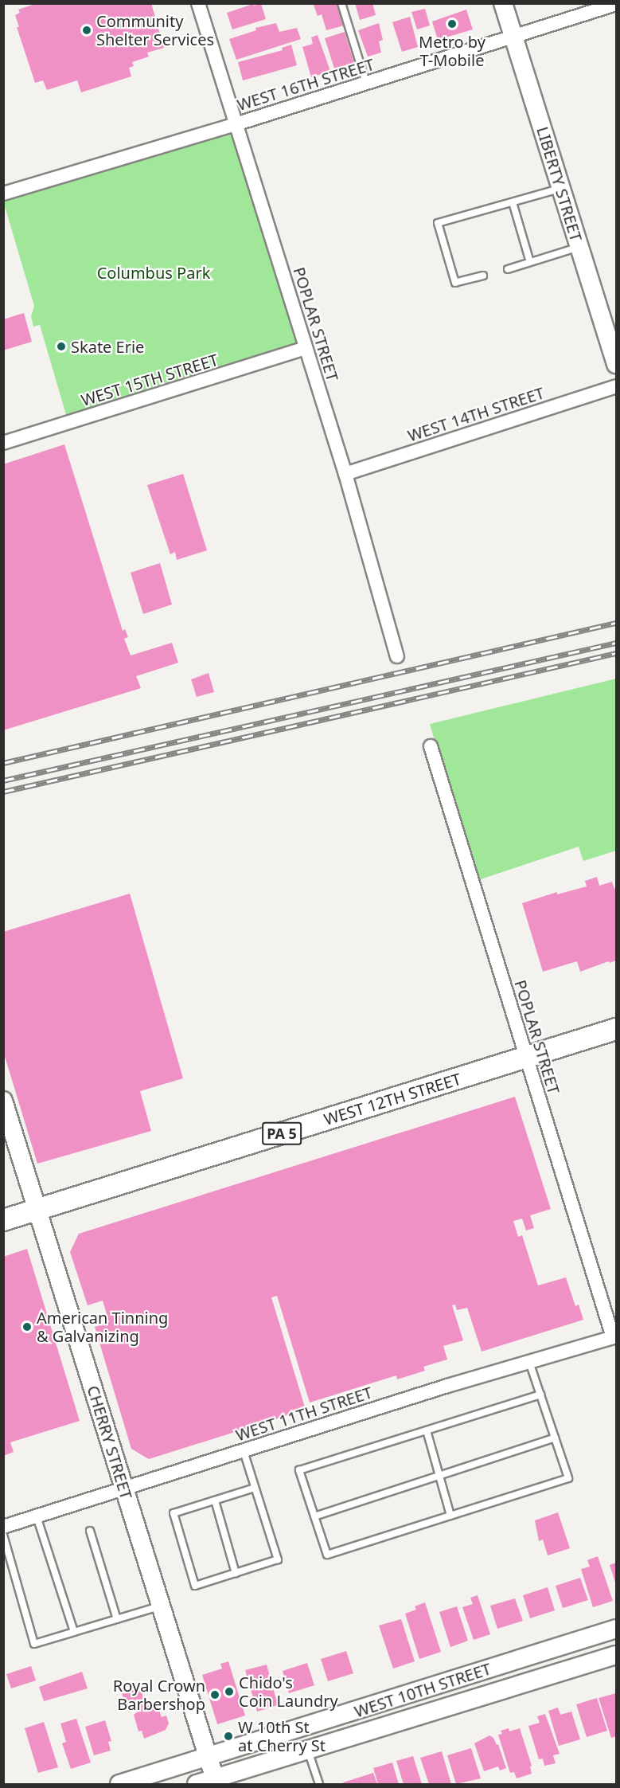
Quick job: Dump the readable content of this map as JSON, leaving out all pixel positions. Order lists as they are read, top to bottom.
{
  "streets": {
    "main road": ["WEST 12TH STREET", "PA 5"],
    "street": [
      "WEST 16TH STREET",
      "LIBERTY STREET",
      "POPLAR STREET",
      "WEST 15TH STREET",
      "WEST 14TH STREET",
      "WEST 11TH STREET",
      "CHERRY STREET",
      "WEST 10TH STREET"
    ]
  },
  "crossings": [
    ["WEST 16TH STREET", "LIBERTY STREET"],
    ["WEST 16TH STREET", "POPLAR STREET"],
    ["POPLAR STREET", "WEST 15TH STREET"],
    ["POPLAR STREET", "WEST 14TH STREET"],
    ["POPLAR STREET", "WEST 12TH STREET"],
    ["POPLAR STREET", "WEST 11TH STREET"],
    ["WEST 12TH STREET", "CHERRY STREET"],
    ["WEST 11TH STREET", "CHERRY STREET"],
    ["CHERRY STREET", "WEST 10TH STREET"]
  ],
  "parks": ["Columbus Park"],
  "places": [
    "Metro by T-Mobile",
    "Community Shelter Services",
    "Skate Erie",
    "American Tinning & Galvanizing",
    "Chido's Coin Laundry",
    "Royal Crown Barbershop",
    "W 10th St at Cherry St"
  ]
}
